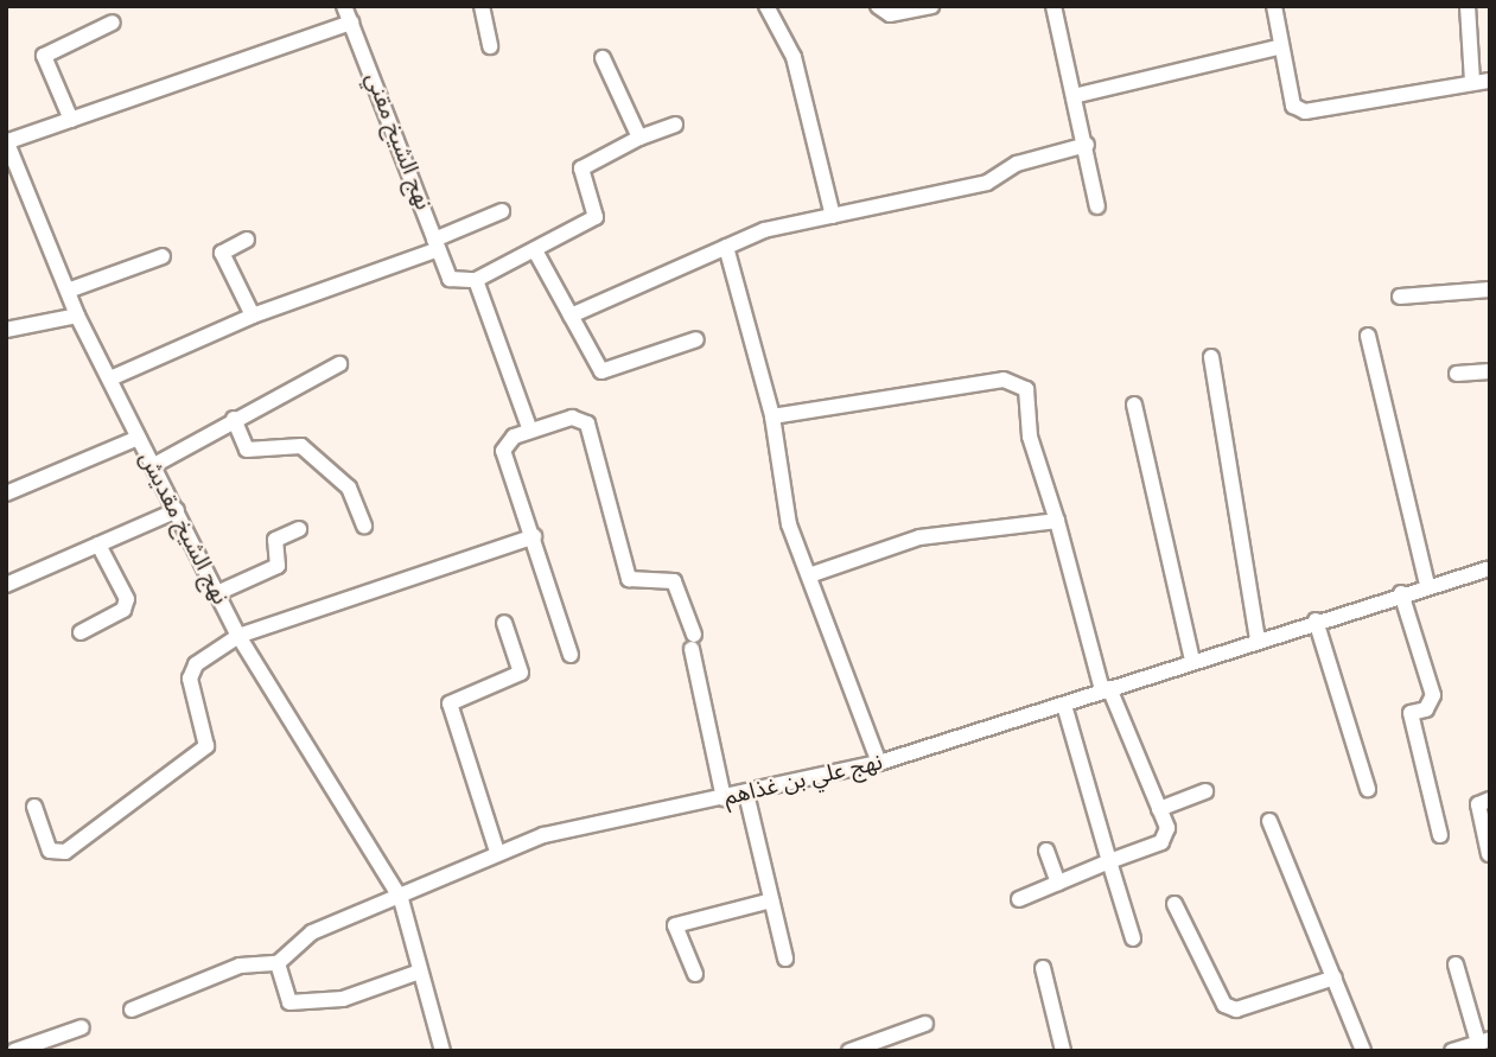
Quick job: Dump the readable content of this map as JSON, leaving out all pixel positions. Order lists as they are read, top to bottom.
{
  "streets": {
    "street": ["نهج الشيخ مقني", "نهج الشيخ مقديش", "نهج علي بن غذاهم"]
  },
  "crossings": [
    ["نهج الشيخ مقديش", "نهج علي بن غذاهم"]
  ]
}
